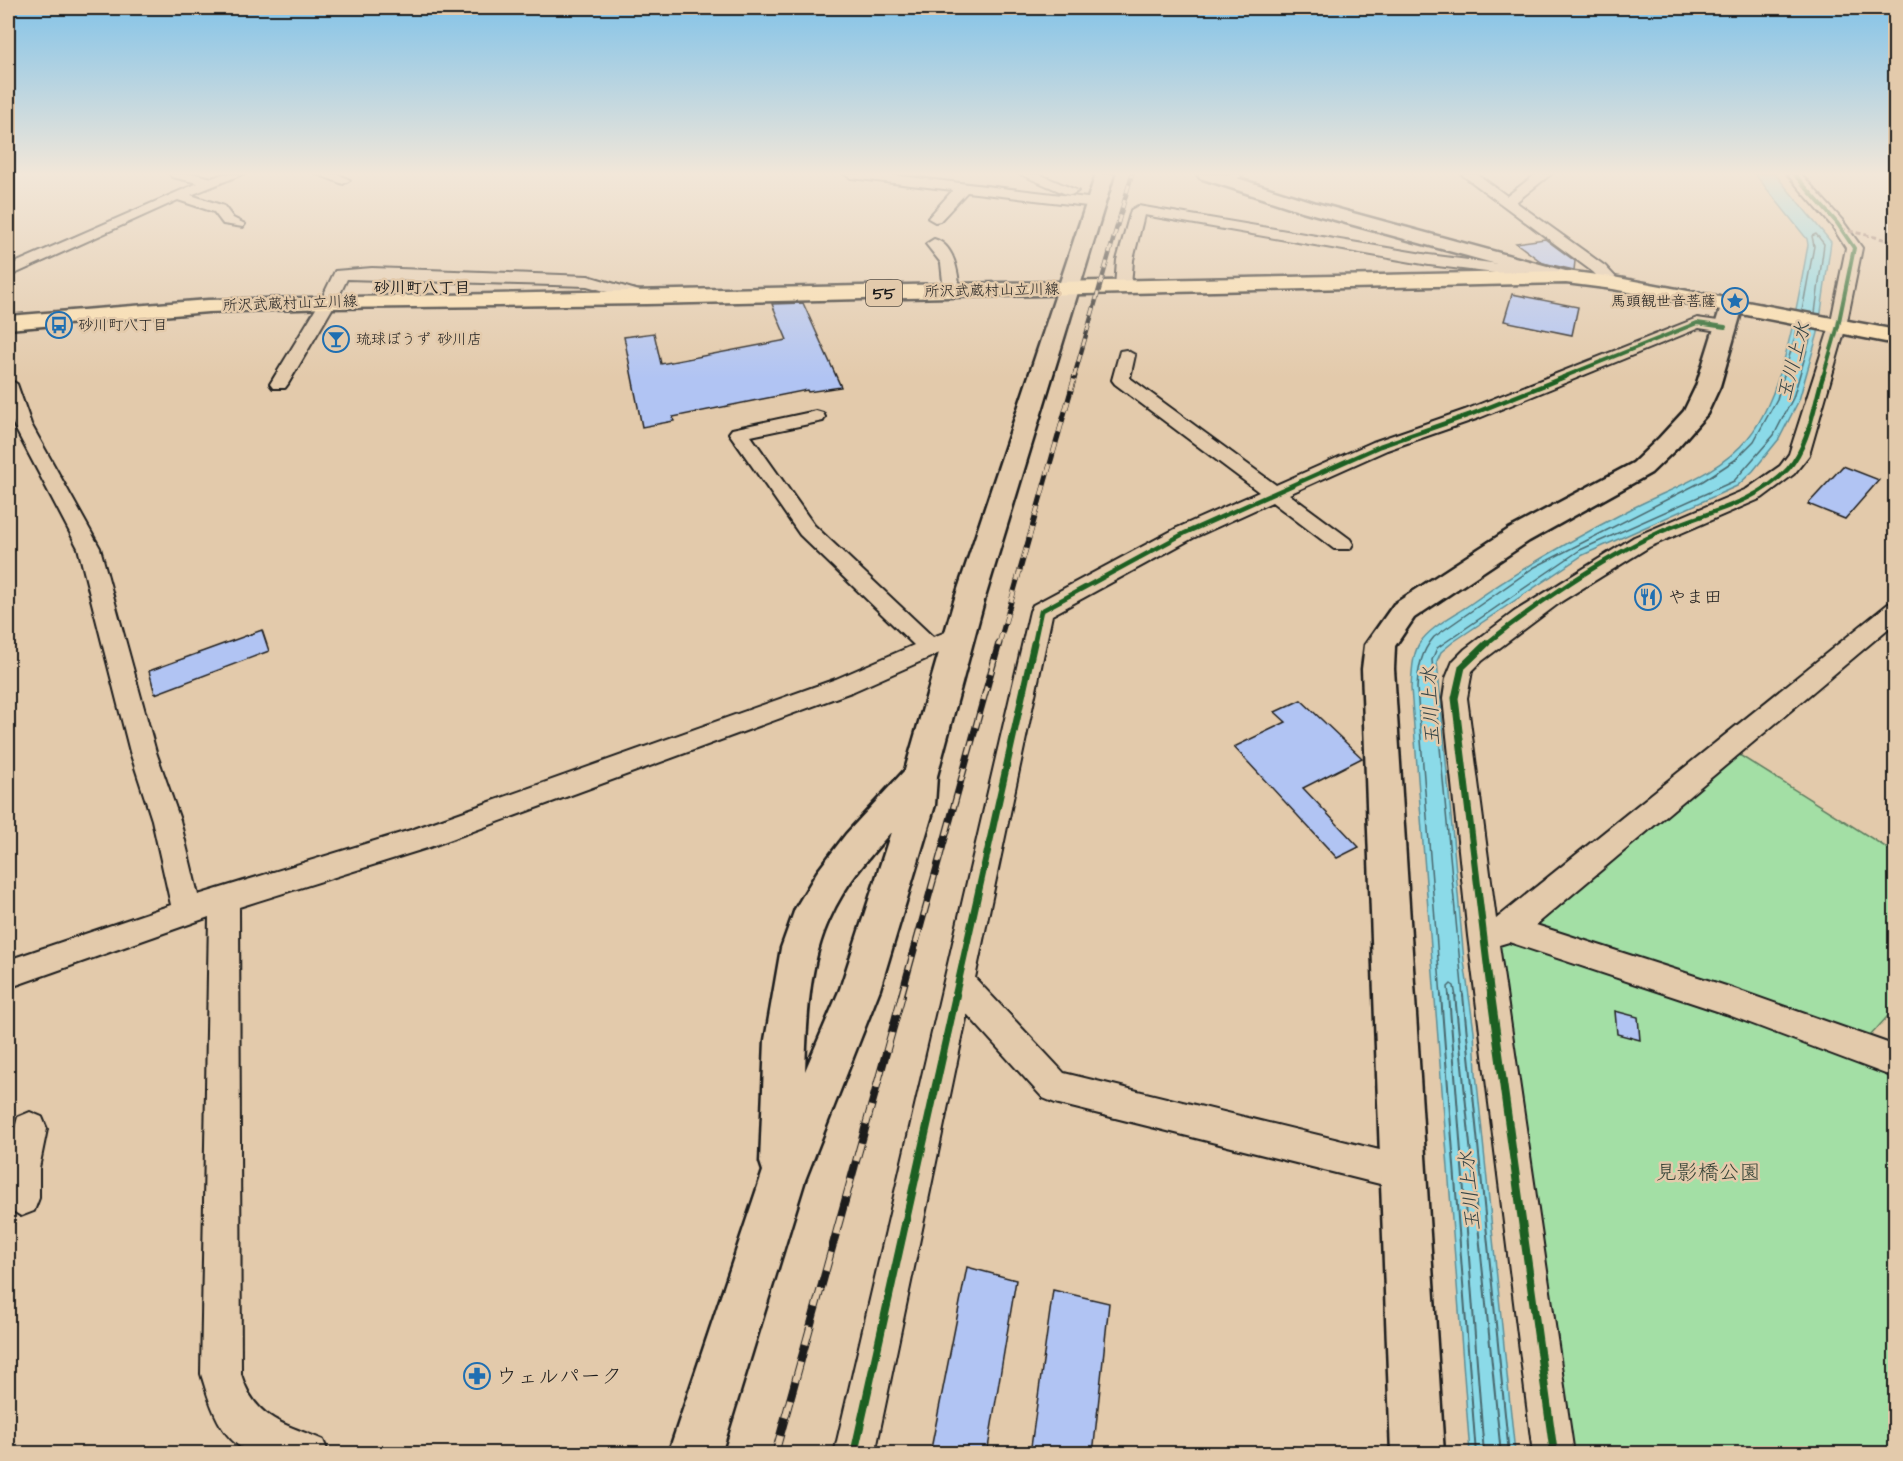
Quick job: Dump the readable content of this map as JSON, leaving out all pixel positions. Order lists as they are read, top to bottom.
{
  "streets": {
    "main road": ["所沢武蔵村山立川線", "55"]
  },
  "crossings": [
    ["所沢武蔵村山立川線", "55"]
  ],
  "districts": ["砂川町八丁目"],
  "water": ["玉川上水"],
  "parks": ["見影橋公園"],
  "places": {
    "place": ["馬頭観世音菩薩"],
    "bus stop": ["砂川町八丁目"],
    "bar": ["琉球ぼうず 砂川店"],
    "restaurant": ["やま田"],
    "pharmacy": ["ウェルパーク"]
  }
}
